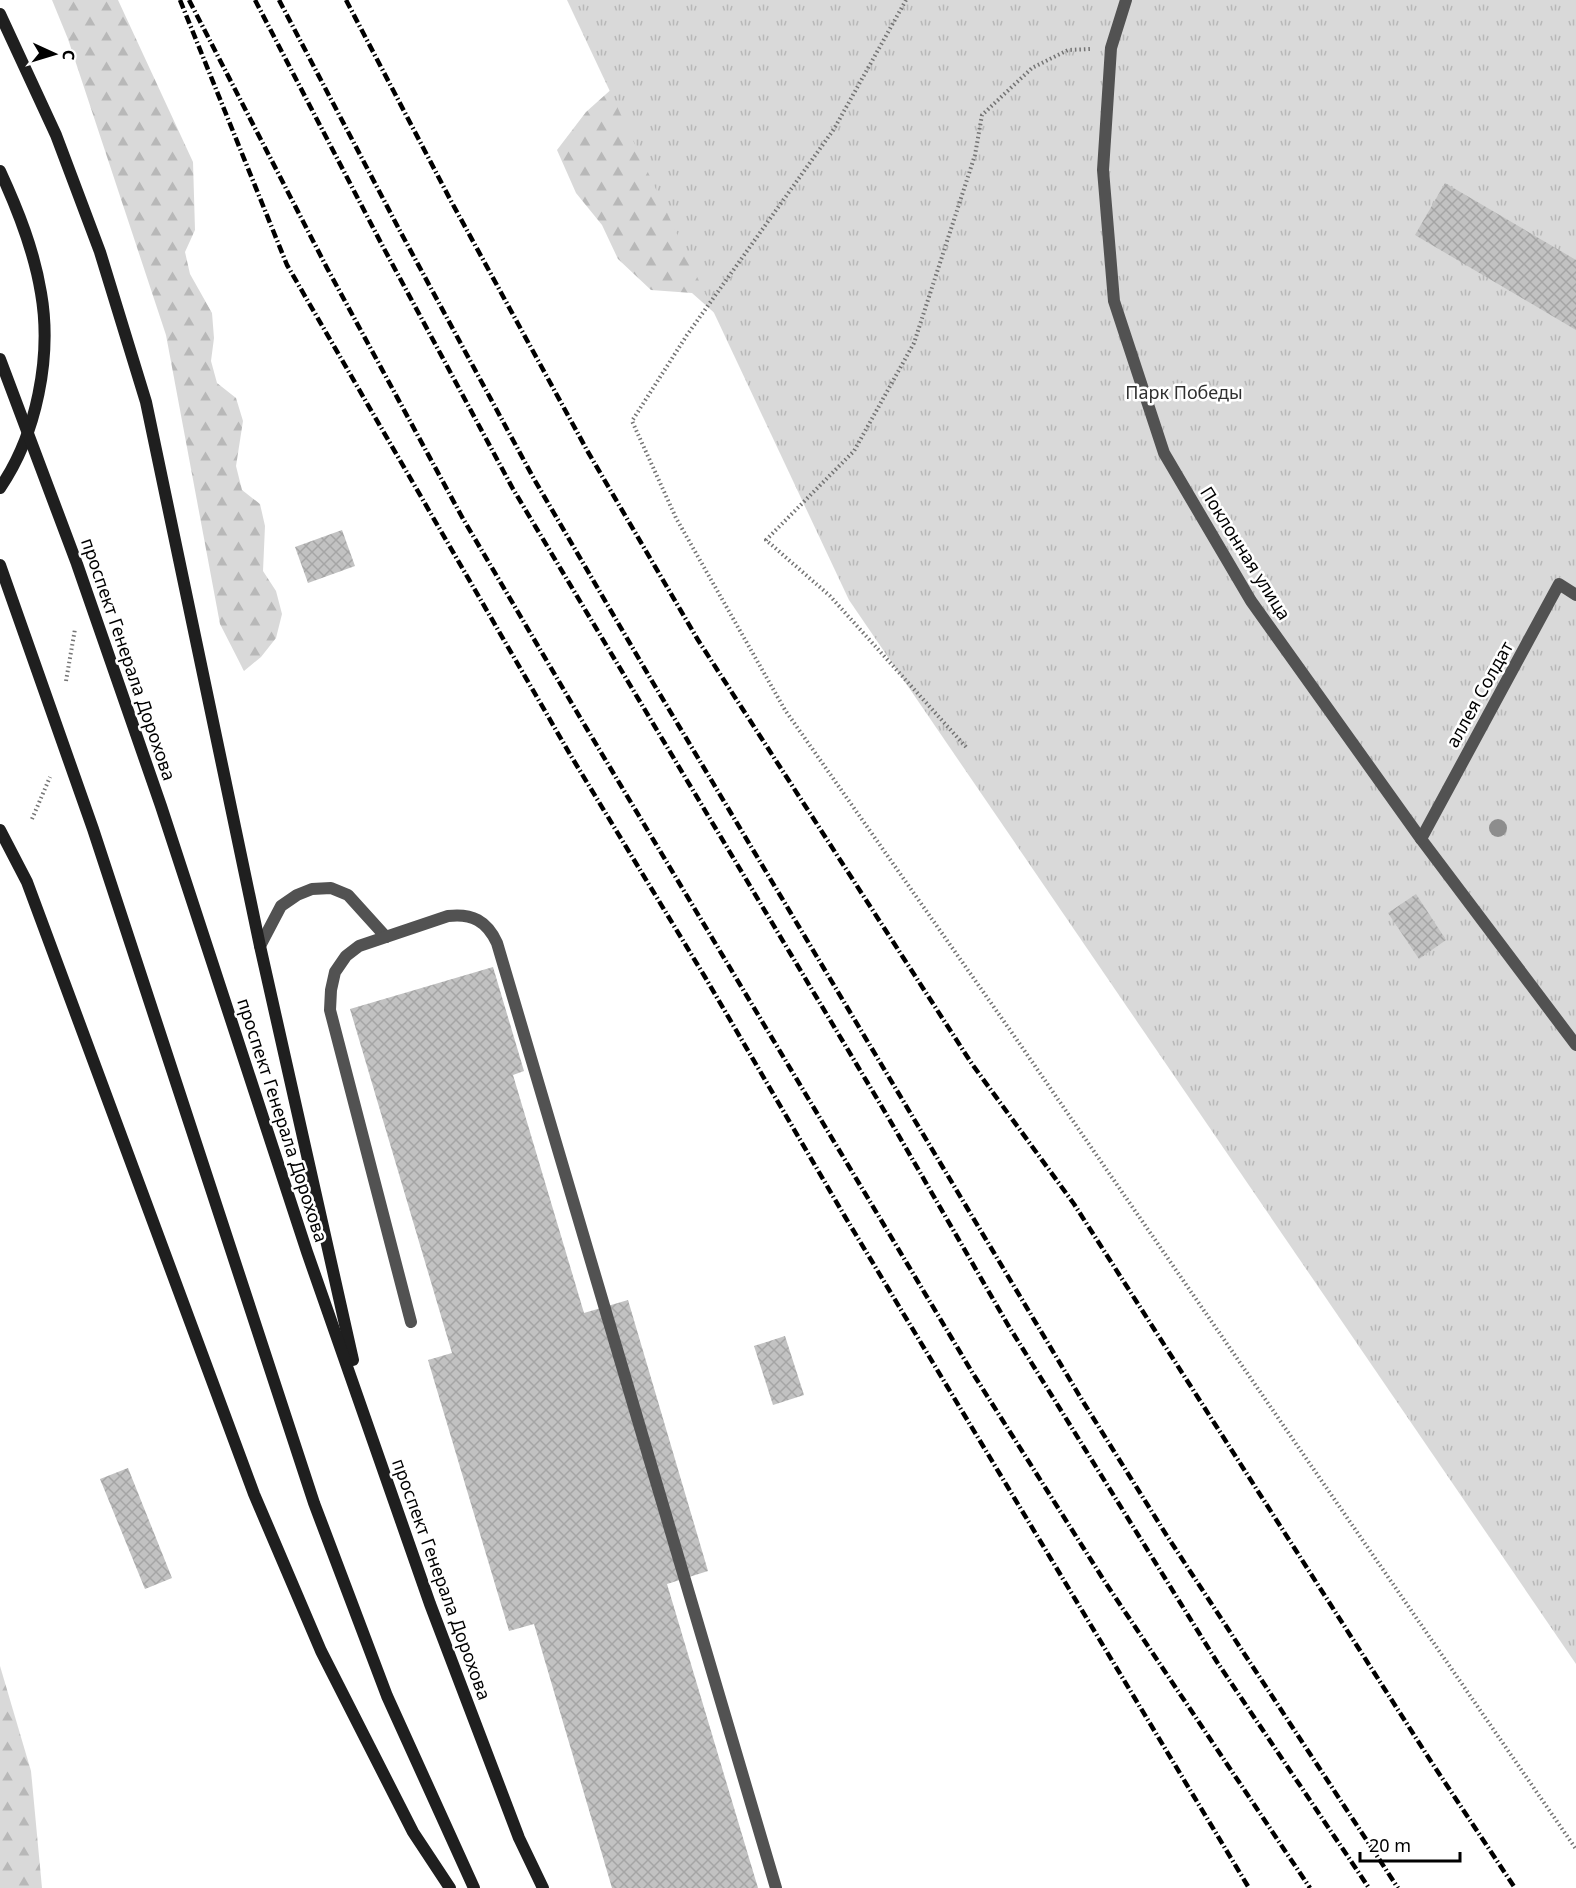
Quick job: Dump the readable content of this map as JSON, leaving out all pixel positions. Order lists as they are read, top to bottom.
{
  "streets": {
    "main road": ["проспект Генерала Дорохова"],
    "street": ["Поклонная улица", "аллея Солдат"]
  },
  "crossings": [
    ["Поклонная улица", "аллея Солдат"]
  ],
  "parks": ["Парк Победы"],
  "scale_bar": "20 m",
  "north": "right"
}
